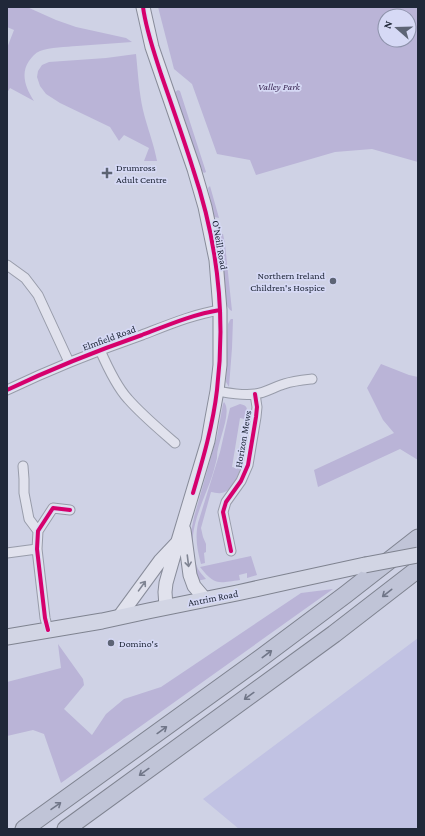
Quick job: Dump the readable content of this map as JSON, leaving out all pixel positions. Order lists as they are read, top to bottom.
{
  "streets": {
    "main road": ["O'Neill Road", "Antrim Road"],
    "street": ["Elmfield Road", "Horizon Mews"]
  },
  "crossings": [
    ["O'Neill Road", "Elmfield Road"],
    ["O'Neill Road", "Antrim Road"]
  ],
  "parks": ["Valley Park"],
  "places": {
    "health": ["Drumross Adult Centre"],
    "other": ["Northern Ireland Children's Hospice", "Domino's"]
  },
  "north": "left"
}
